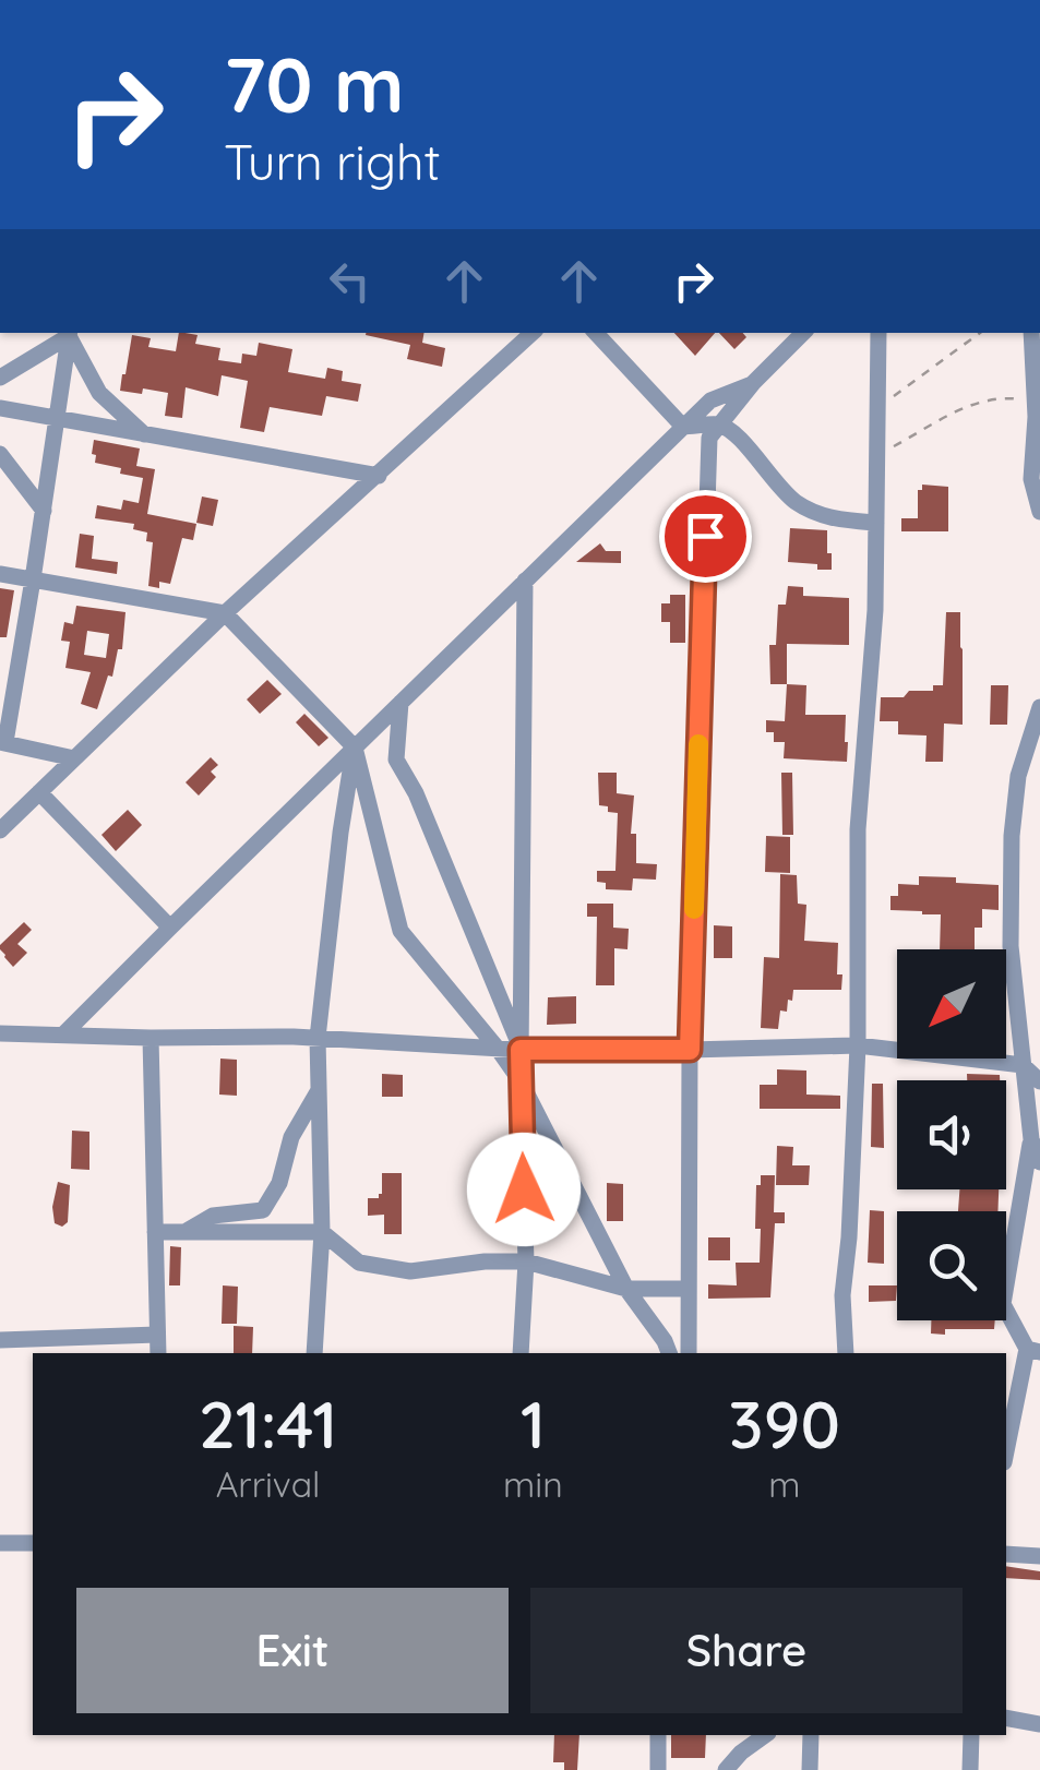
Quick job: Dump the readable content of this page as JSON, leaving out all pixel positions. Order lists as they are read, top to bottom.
{
  "north": "bottom left",
  "page": {
    "turn": ["70 m", "Turn right"],
    "eta": [
      "21:41",
      "Arrival",
      "1",
      "min",
      "390",
      "m"
    ],
    "buttons": ["Exit", "Share"]
  }
}
